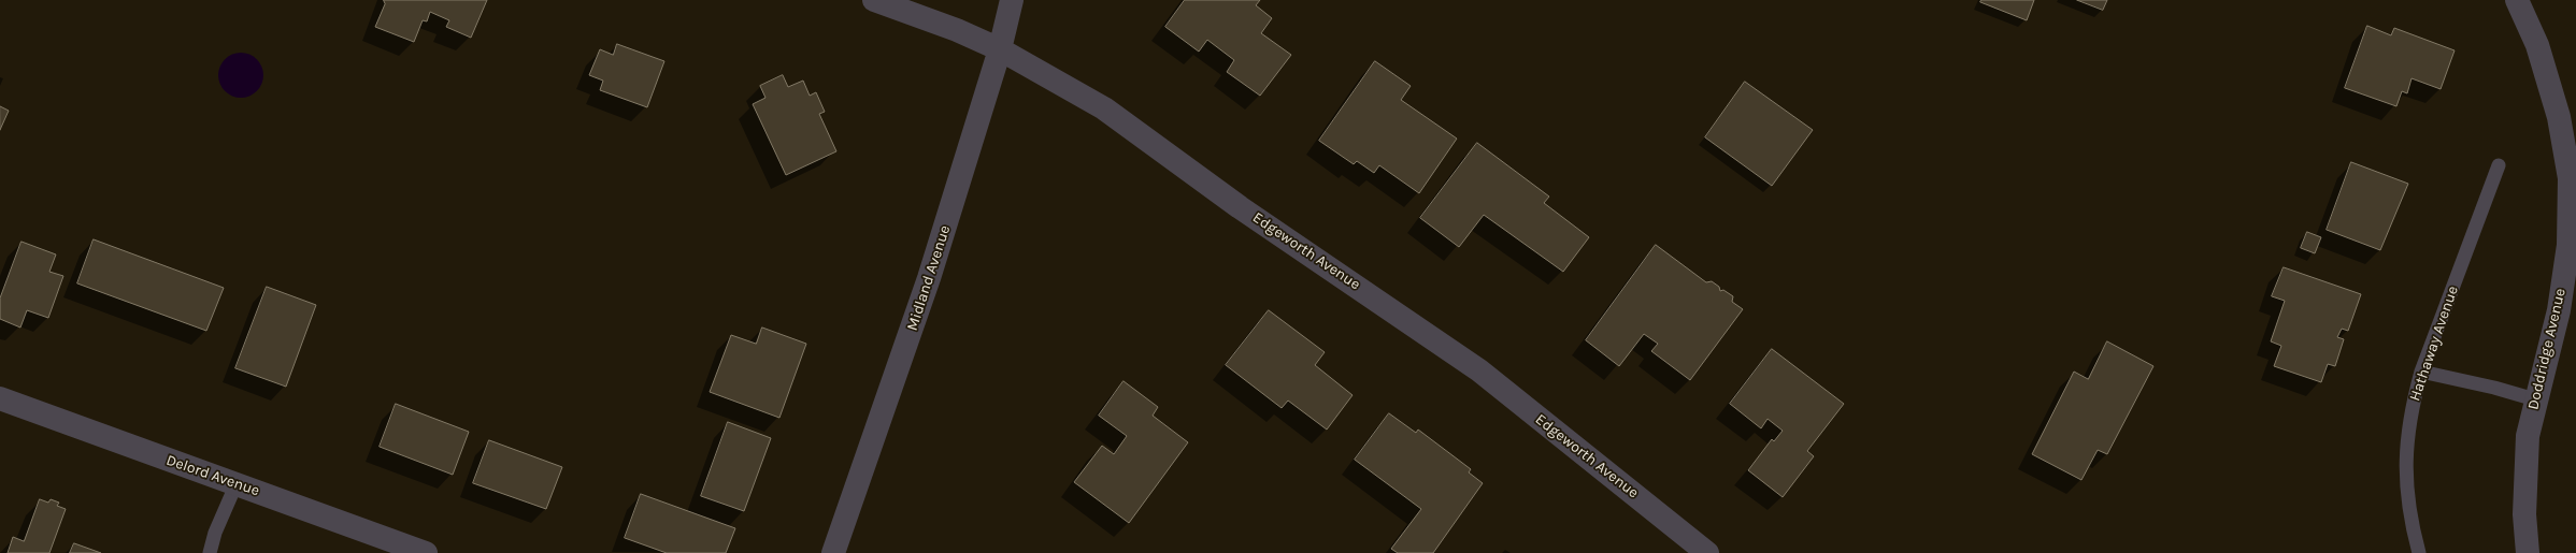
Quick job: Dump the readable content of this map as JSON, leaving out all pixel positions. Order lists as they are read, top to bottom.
{
  "streets": {
    "street": [
      "Edgeworth Avenue",
      "Midland Avenue",
      "Doddridge Avenue",
      "Delord Avenue"
    ],
    "lane": ["Hathaway Avenue"]
  },
  "crossings": [
    ["Edgeworth Avenue", "Midland Avenue"]
  ]
}
